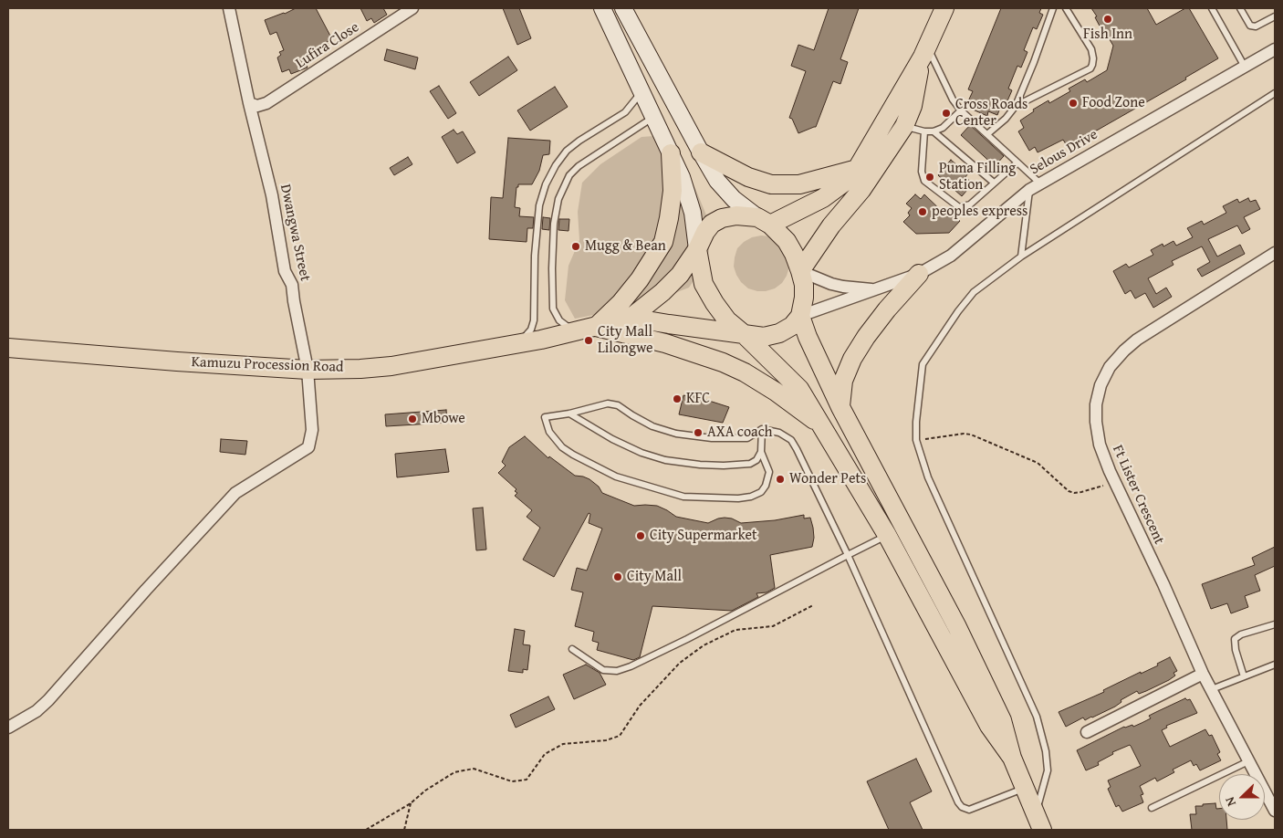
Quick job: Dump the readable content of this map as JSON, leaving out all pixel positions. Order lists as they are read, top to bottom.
{
  "streets": {
    "highway": ["Kamuzu Procession Road"],
    "street": [
      "Lufira Close",
      "Selous Drive",
      "Dwangwa Street",
      "Ft Lister Crescent"
    ]
  },
  "crossings": [
    ["Lufira Close", "Dwangwa Street"],
    ["Dwangwa Street", "Kamuzu Procession Road"]
  ],
  "places": [
    "Fish Inn",
    "Food Zone",
    "Cross Roads Center",
    "Puma Filling Station",
    "peoples express",
    "Mugg & Bean",
    "City Mall Lilongwe",
    "KFC",
    "Mbowe",
    "AXA coach",
    "Wonder Pets",
    "City Supermarket",
    "City Mall"
  ],
  "north": "left"
}
